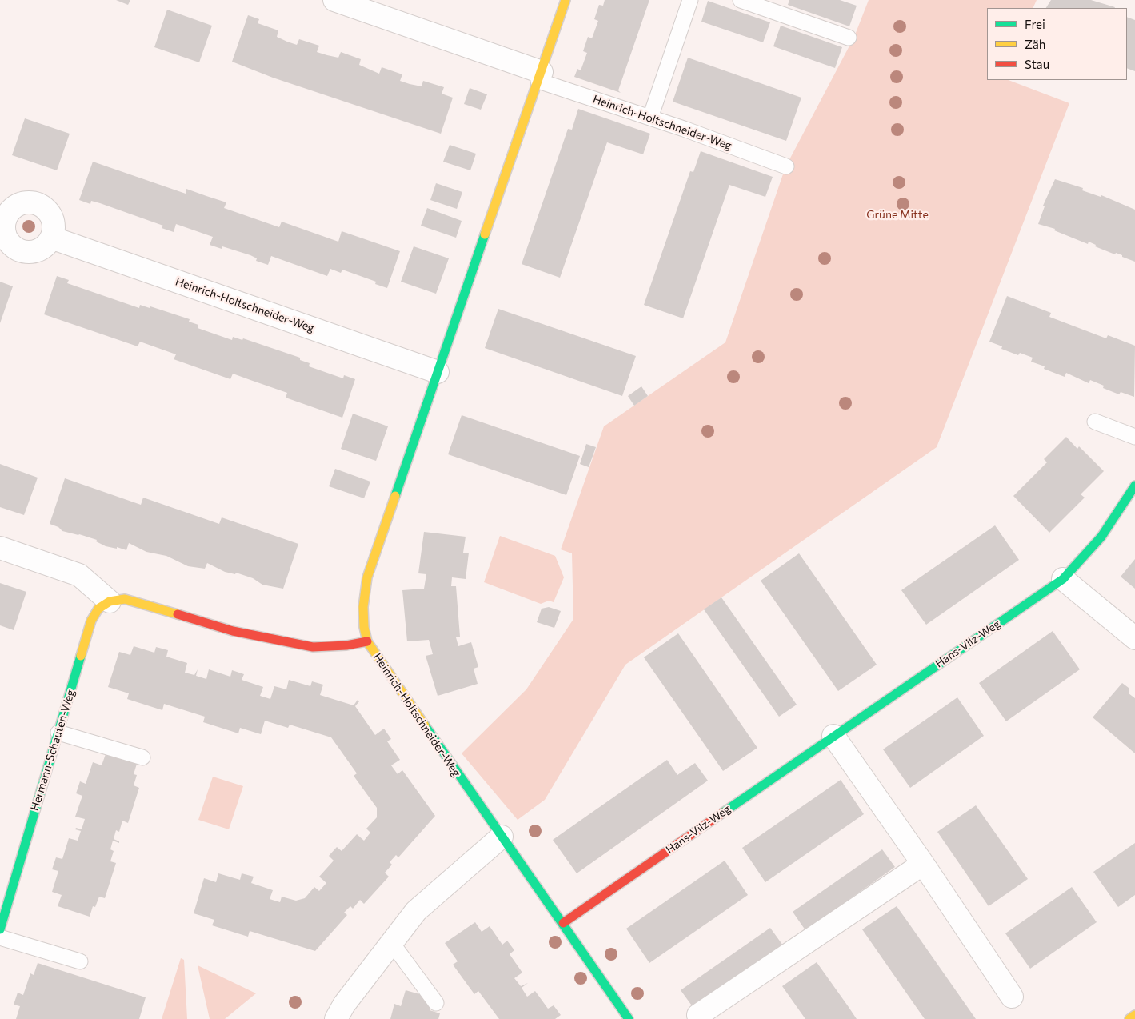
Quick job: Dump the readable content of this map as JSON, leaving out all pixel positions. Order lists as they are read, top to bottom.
{
  "streets": {
    "street": ["Heinrich-Holtschneider-Weg", "Hans-Vilz-Weg", "Hermann-Schauten-Weg"]
  },
  "crossings": [
    ["Heinrich-Holtschneider-Weg", "Hans-Vilz-Weg"]
  ],
  "parks": ["Grüne Mitte"],
  "legend": ["Frei", "Zäh", "Stau"]
}
